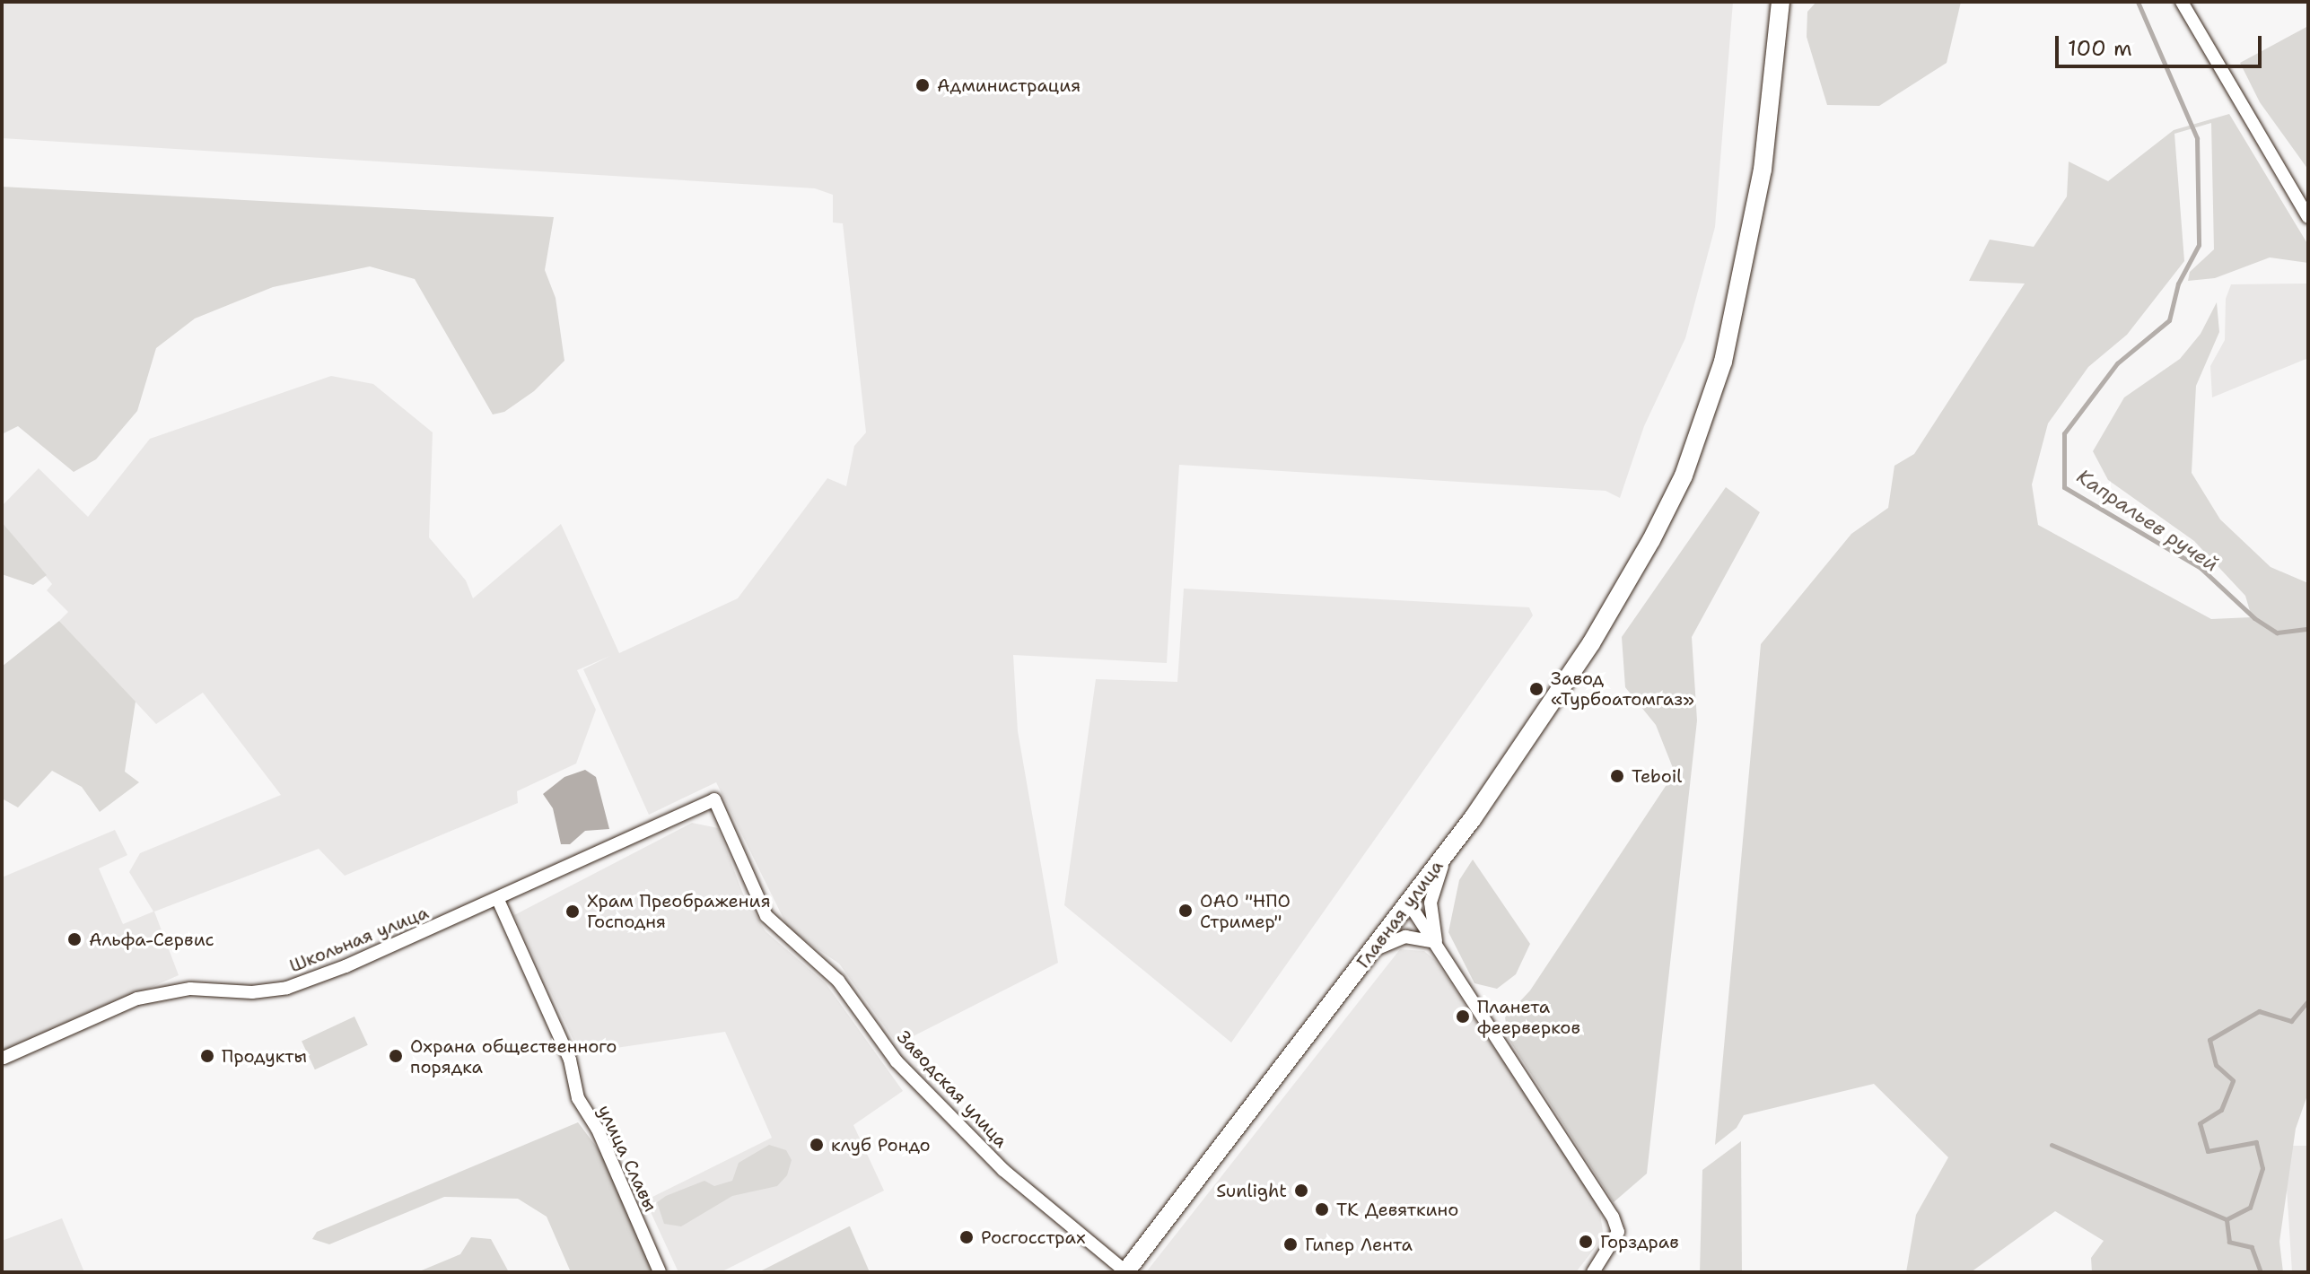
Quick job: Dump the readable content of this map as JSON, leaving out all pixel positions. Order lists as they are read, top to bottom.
{
  "streets": {
    "main road": ["Главная улица"],
    "street": ["Школьная улица", "Заводская улица", "улица Славы"]
  },
  "crossings": [
    ["Главная улица", "Заводская улица"],
    ["Школьная улица", "Заводская улица"],
    ["Школьная улица", "улица Славы"]
  ],
  "water": ["Капральев ручей"],
  "places": [
    "Администрация",
    "Завод «Турбоатомгаз»",
    "Teboil",
    "ОАО \"НПО Стример\"",
    "Храм Преображения Господня",
    "Альфа-Сервис",
    "Планета феерверков",
    "Продукты",
    "Охрана общественного порядка",
    "клуб Рондо",
    "Sunlight",
    "ТК Девяткино",
    "Росгосстрах",
    "Горздрав",
    "Гипер Лента"
  ],
  "scale_bar": "100 m"
}
